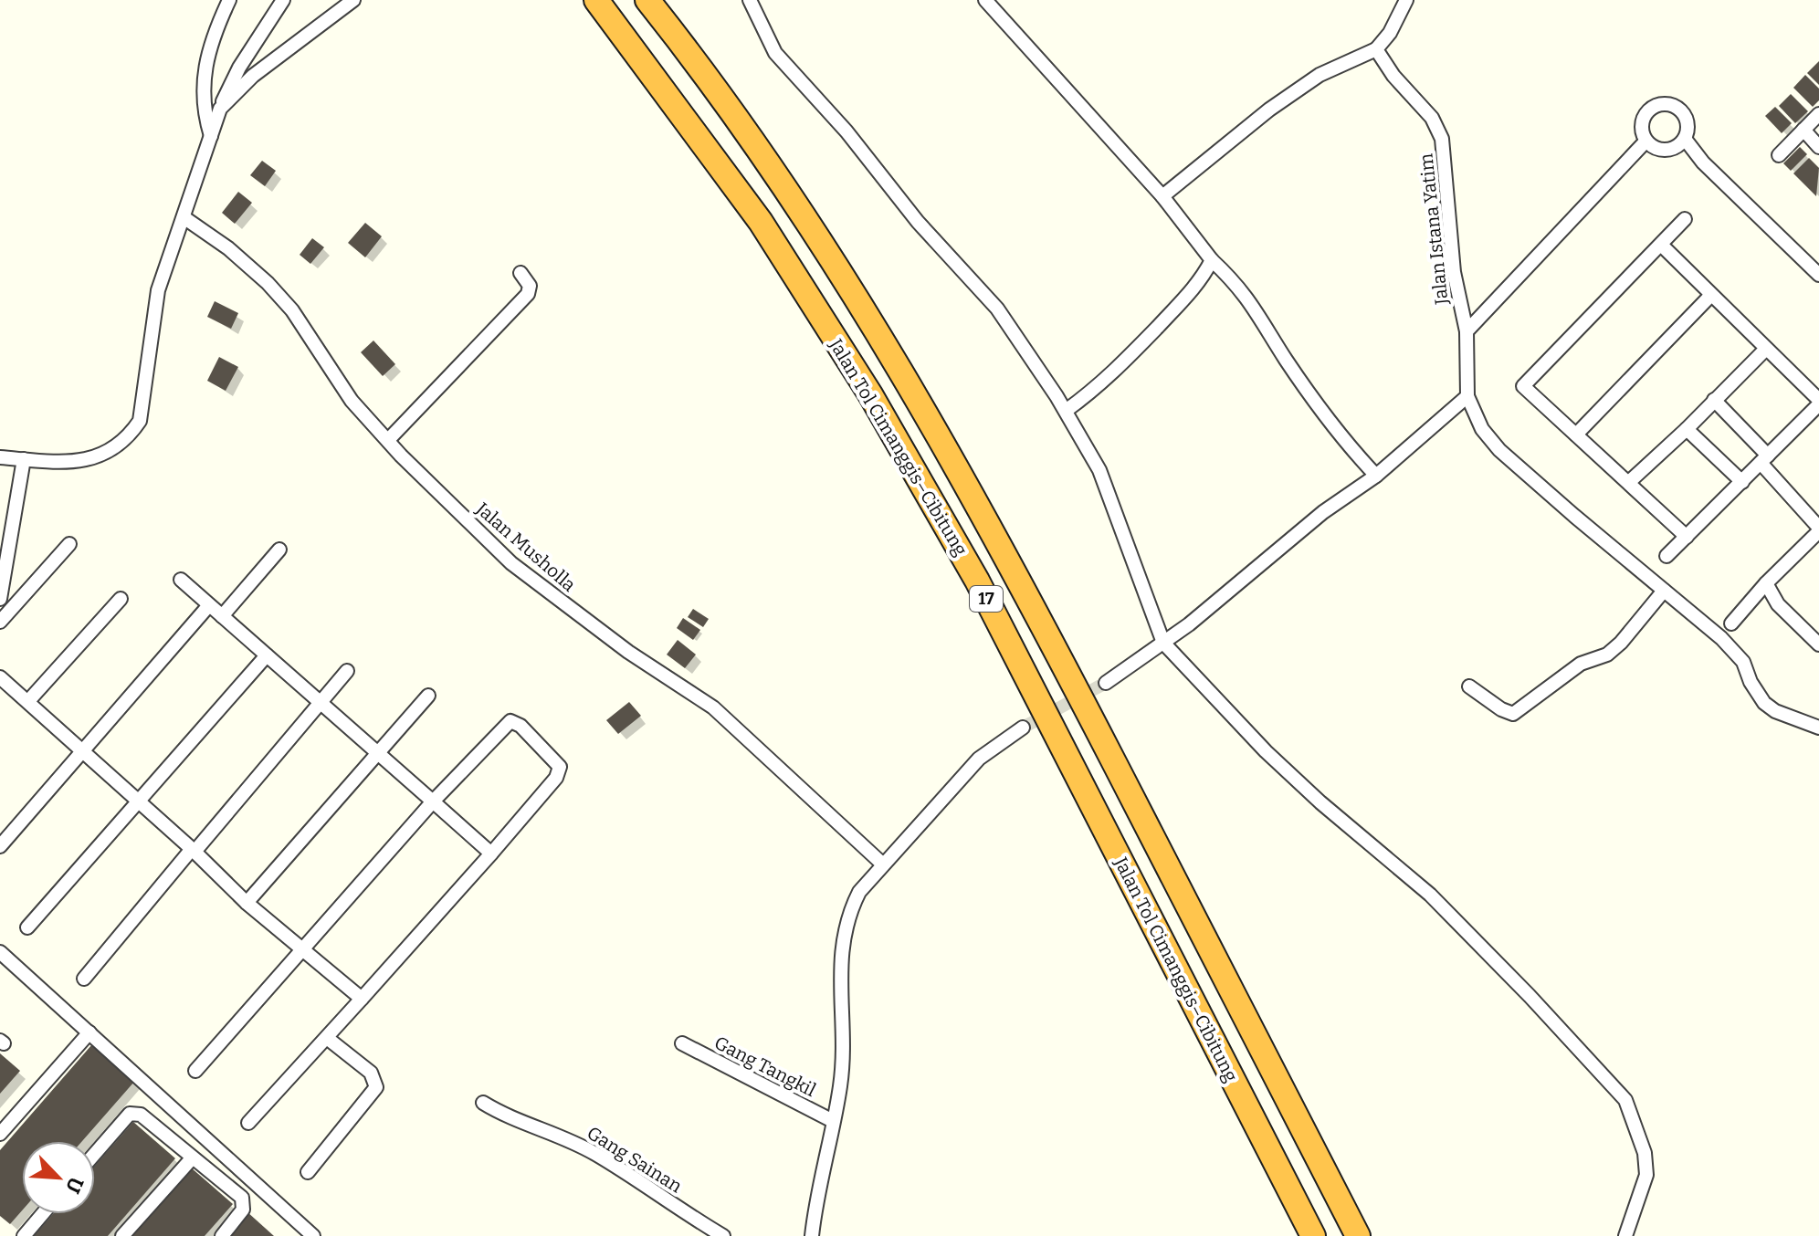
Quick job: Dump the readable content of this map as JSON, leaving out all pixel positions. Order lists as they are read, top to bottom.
{
  "streets": {
    "highway": ["Jalan Tol Cimanggis–Cibitung", "17"],
    "street": [
      "Jalan Istana Yatim",
      "Jalan Musholla",
      "Gang Tangkil",
      "Gang Sainan"
    ]
  },
  "north": "bottom right"
}
